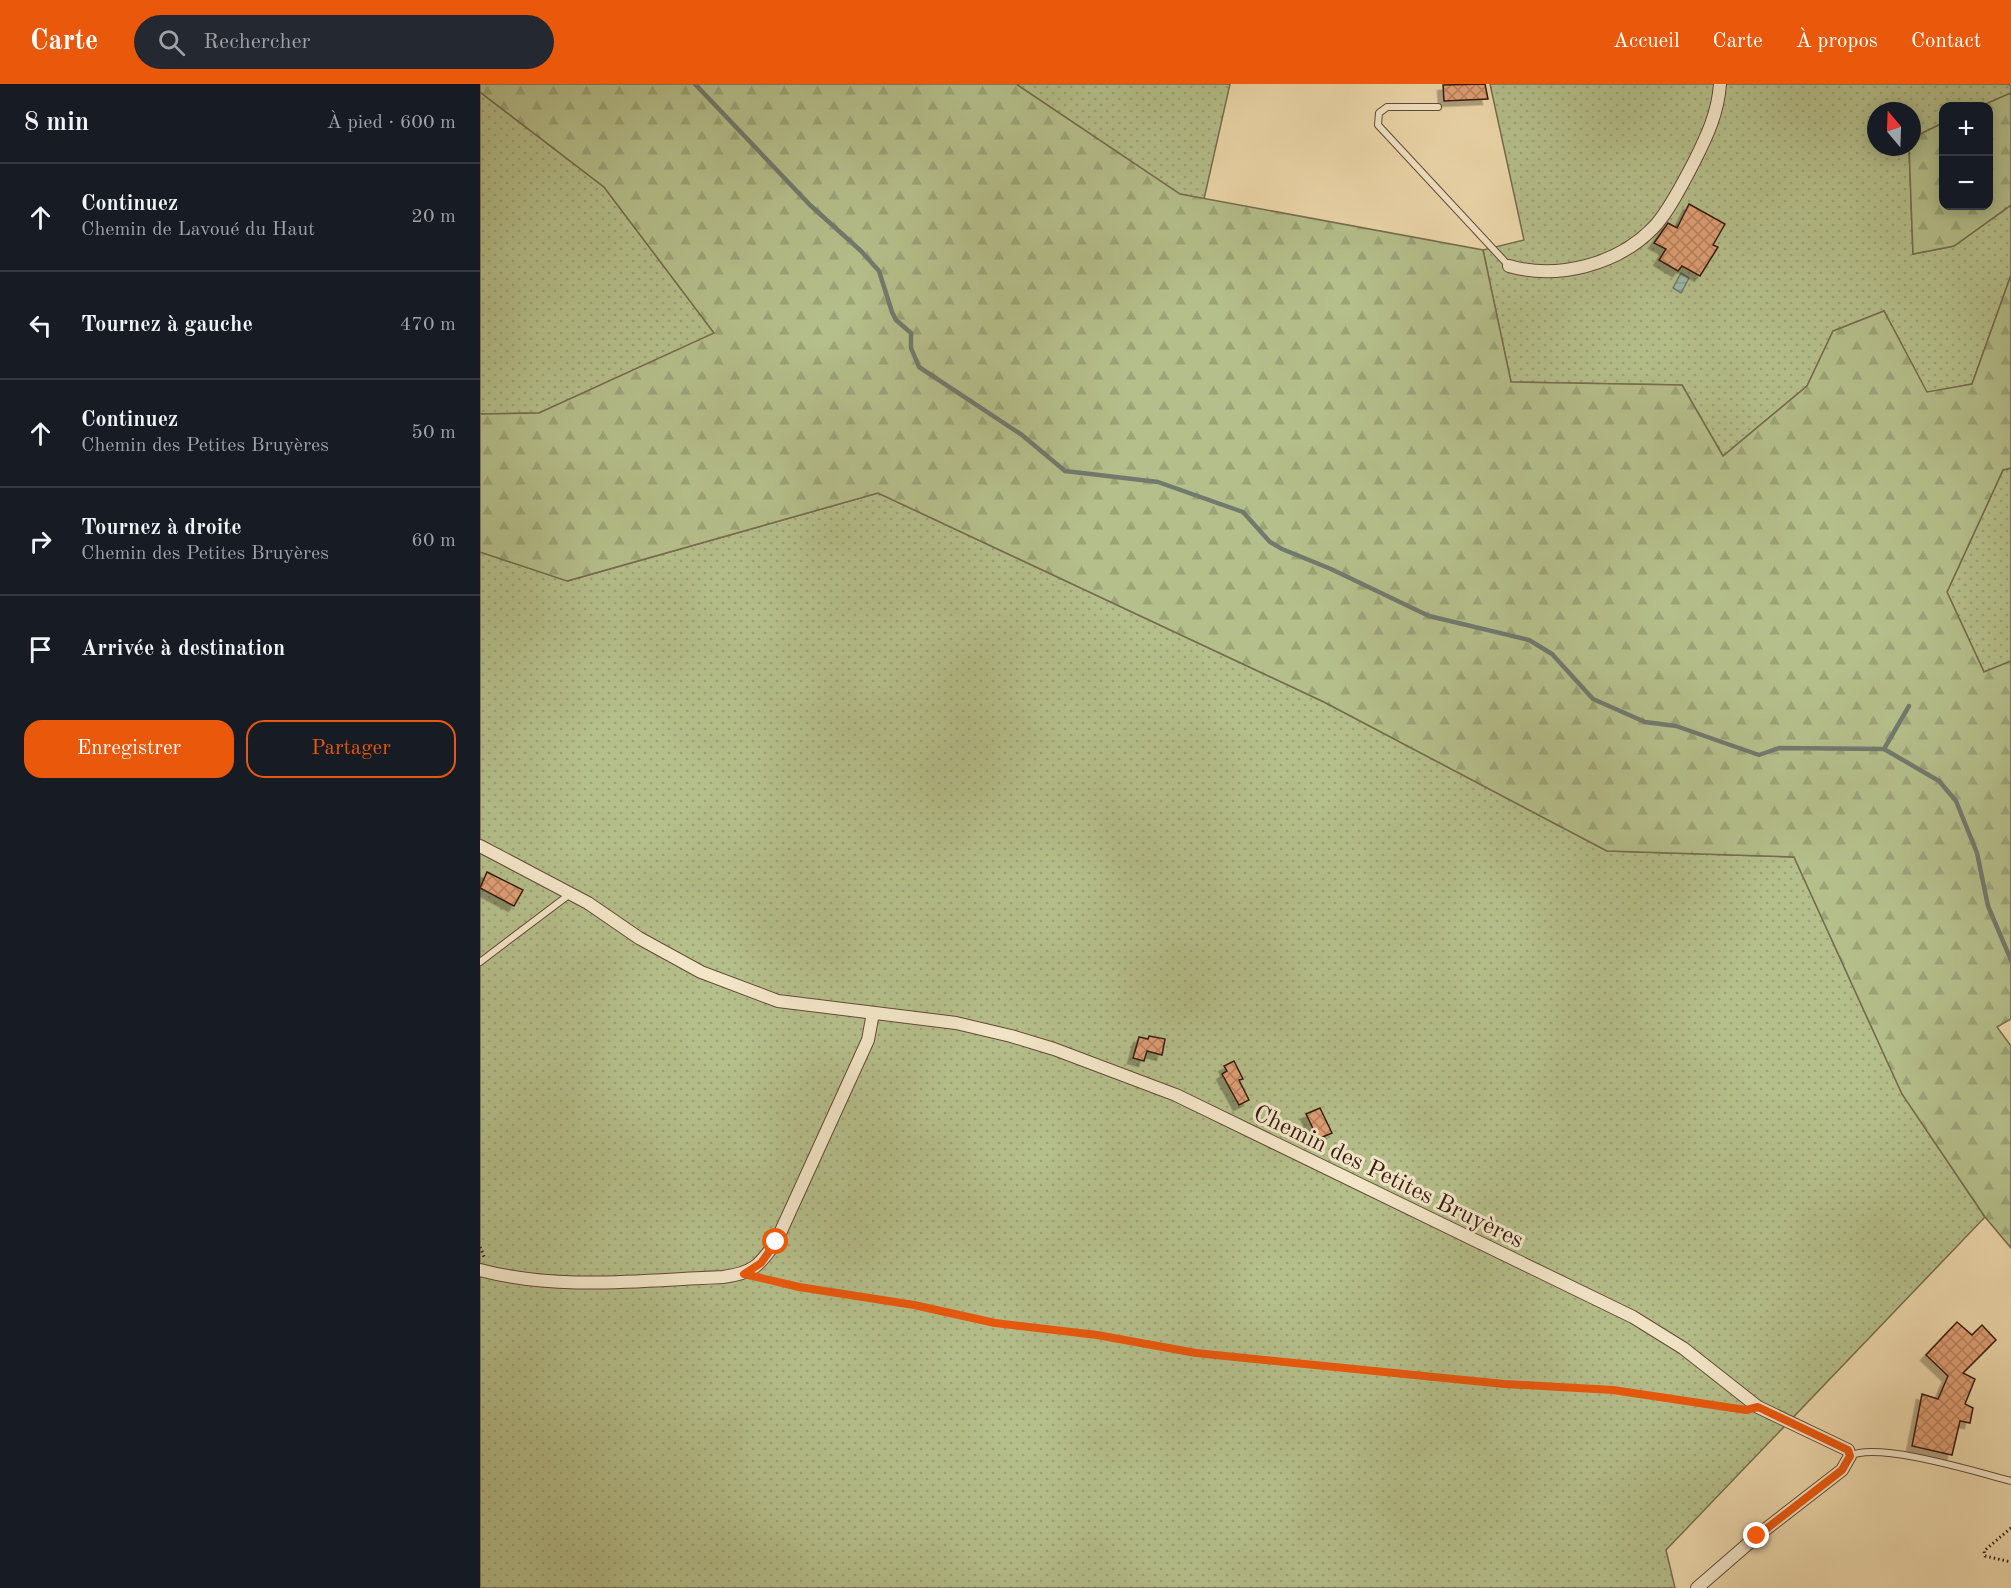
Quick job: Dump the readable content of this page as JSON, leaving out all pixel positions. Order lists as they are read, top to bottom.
{
  "streets": {
    "street": ["Chemin des Petites Bruyères"]
  },
  "north": "top",
  "page": {
    "header": "Carte",
    "search": "Rechercher",
    "nav": [
      "Accueil",
      "Carte",
      "À propos",
      "Contact"
    ],
    "heading": ["8 min", "À pied · 600 m"],
    "map_buttons": ["+", "−"],
    "list": [
      ["Continuez", "Chemin de Lavoué du Haut", "20 m"],
      ["Tournez à gauche", "470 m"],
      ["Continuez", "Chemin des Petites Bruyères", "50 m"],
      ["Tournez à droite", "Chemin des Petites Bruyères", "60 m"],
      "Arrivée à destination"
    ],
    "buttons": ["Enregistrer", "Partager"]
  }
}
